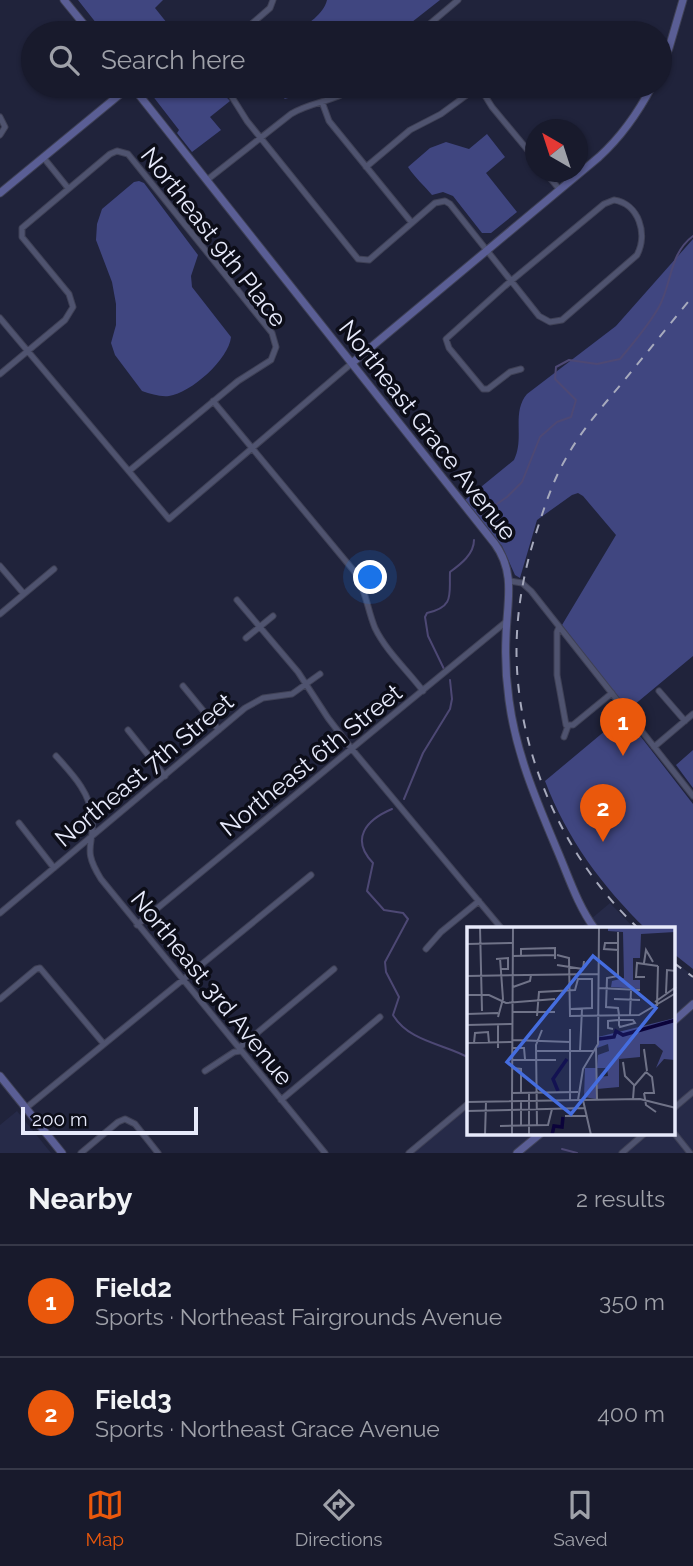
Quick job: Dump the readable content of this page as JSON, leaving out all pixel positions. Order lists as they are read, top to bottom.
{
  "streets": {
    "main road": ["Northeast Grace Avenue"],
    "street": [
      "Northeast 9th Place",
      "Northeast 6th Street",
      "Northeast 7th Street",
      "Northeast 3rd Avenue"
    ]
  },
  "crossings": [
    ["Northeast Grace Avenue", "Northeast 6th Street"],
    ["Northeast 6th Street", "Northeast 3rd Avenue"],
    ["Northeast 7th Street", "Northeast 3rd Avenue"]
  ],
  "scale_bar": "200 m",
  "north": "top left",
  "page": {
    "search": "Search here",
    "pins": ["1", "2"],
    "scale": "200 m",
    "heading": ["Nearby", "2 results"],
    "list": [
      {
        "mark": "1",
        "name": "Field2",
        "note": "Sports · Northeast Fairgrounds Avenue",
        "value": "350 m"
      },
      {
        "mark": "2",
        "name": "Field3",
        "note": "Sports · Northeast Grace Avenue",
        "value": "400 m"
      }
    ],
    "nav": ["Map", "Directions", "Saved"]
  }
}
